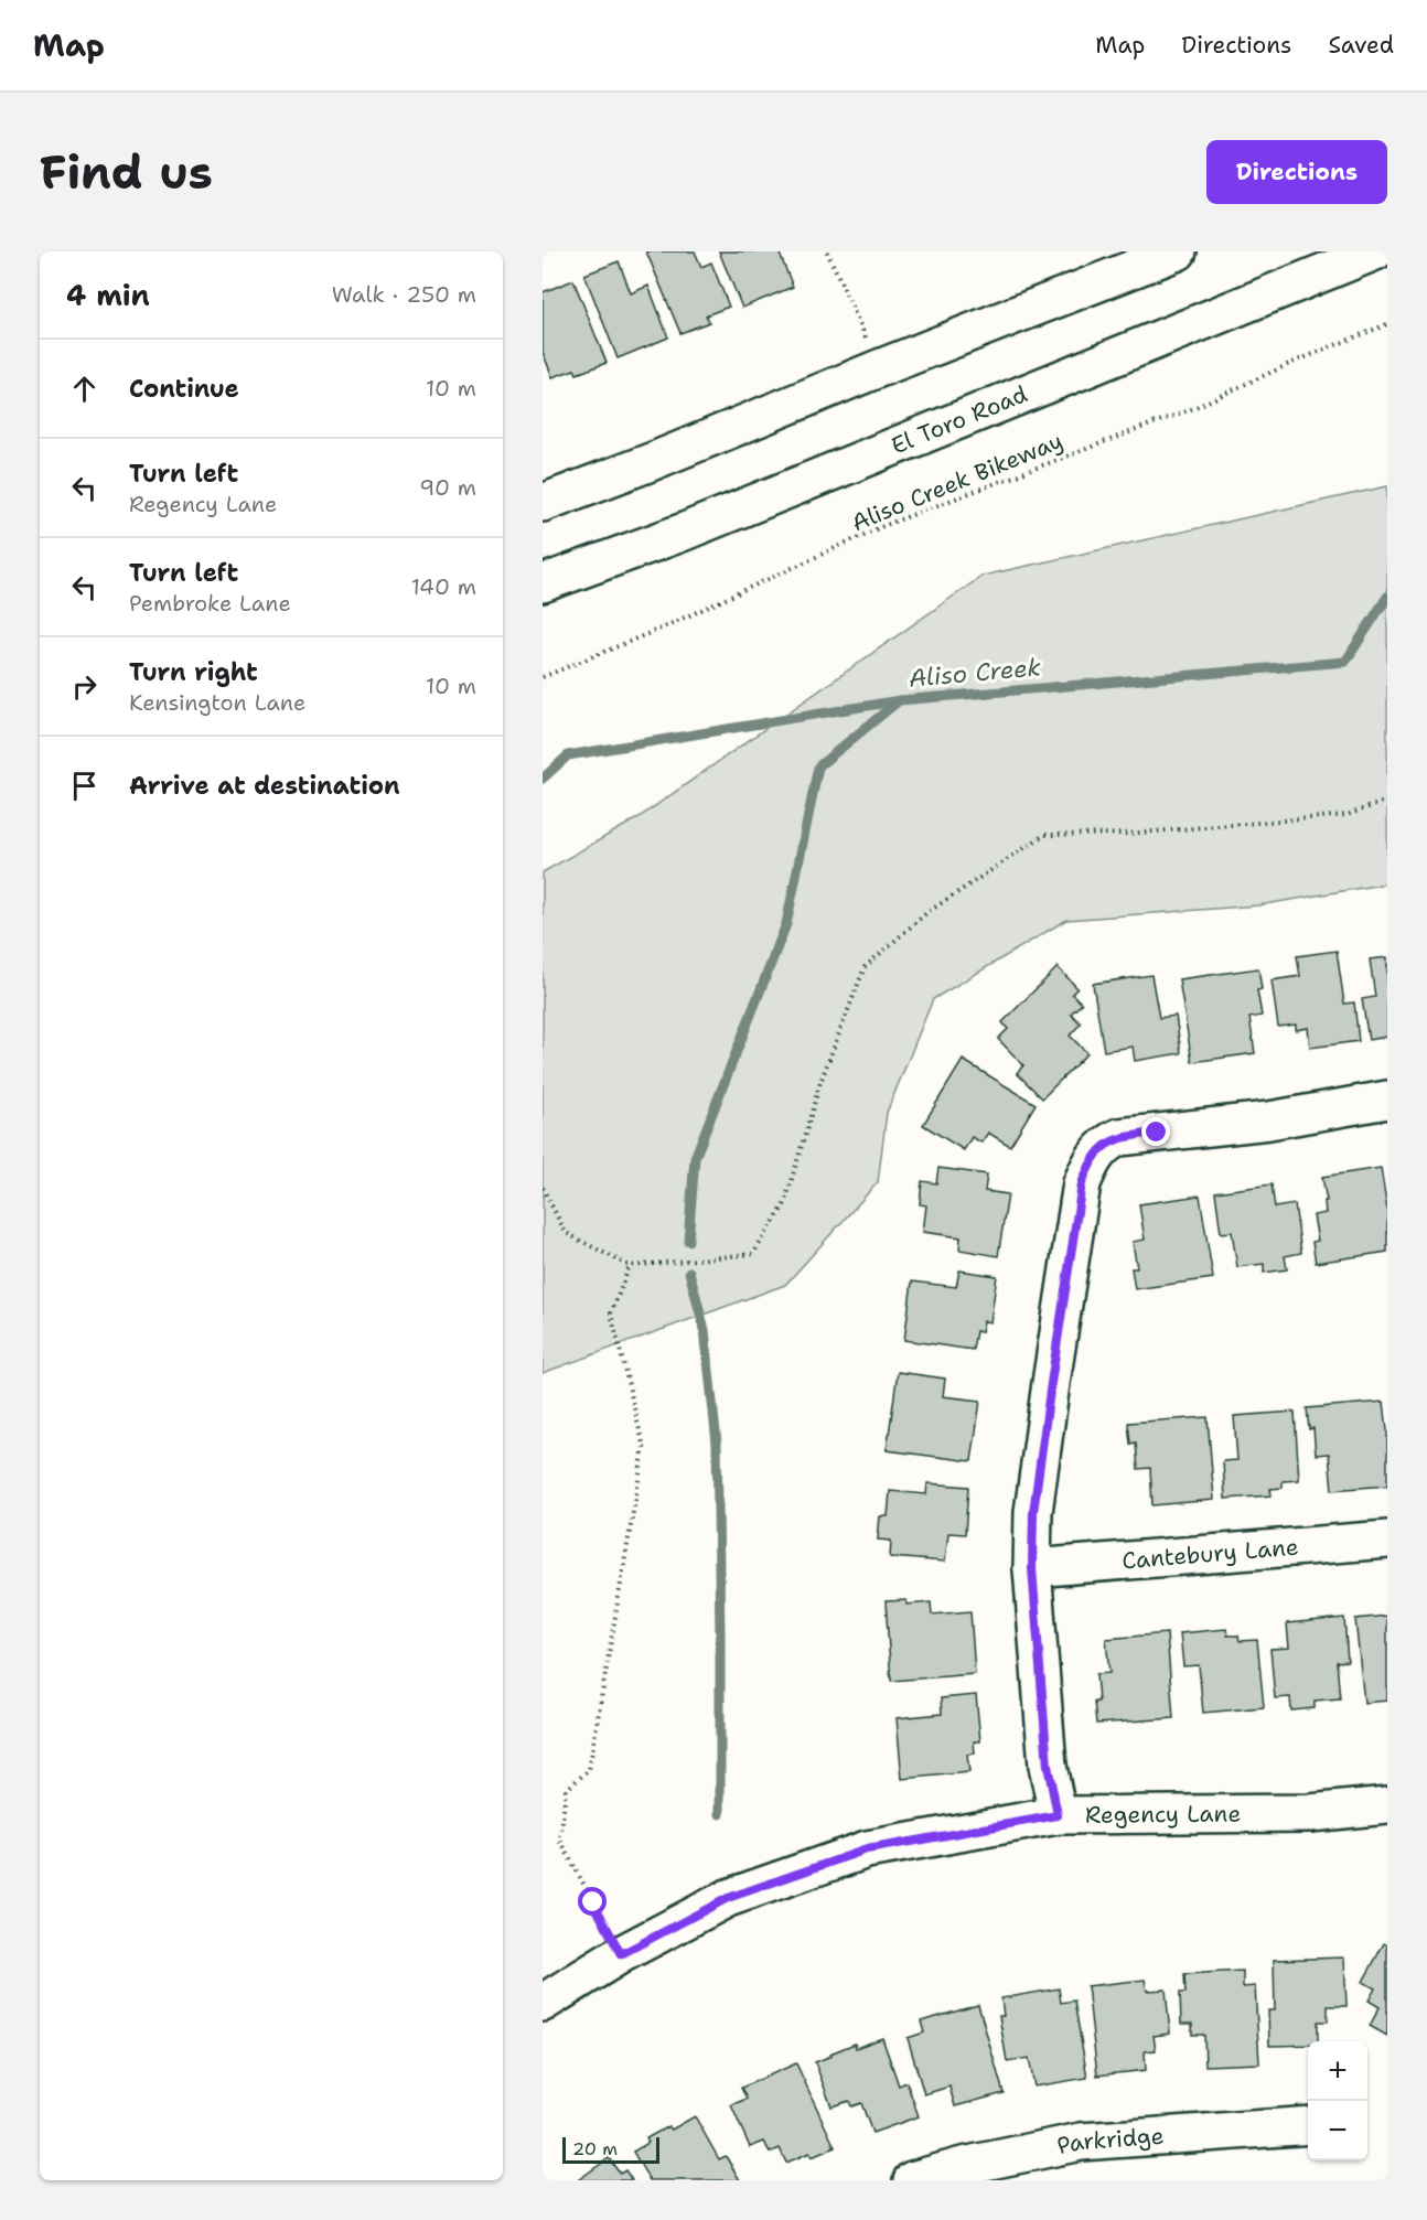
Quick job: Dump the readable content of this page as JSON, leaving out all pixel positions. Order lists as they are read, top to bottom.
{
  "streets": {
    "street": [
      "El Toro Road",
      "Cantebury Lane",
      "Regency Lane",
      "Parkridge"
    ],
    "path": ["Aliso Creek Bikeway"]
  },
  "water": ["Aliso Creek"],
  "scale_bar": "20 m",
  "page": {
    "header": "Map",
    "nav": ["Map", "Directions", "Saved"],
    "buttons": "Directions",
    "title": "Find us",
    "heading": ["4 min", "Walk · 250 m"],
    "list": [
      ["Continue", "10 m"],
      ["Turn left", "Regency Lane", "90 m"],
      ["Turn left", "Pembroke Lane", "140 m"],
      ["Turn right", "Kensington Lane", "10 m"],
      "Arrive at destination"
    ],
    "map_buttons": ["+", "−"],
    "scale": "20 m"
  }
}
